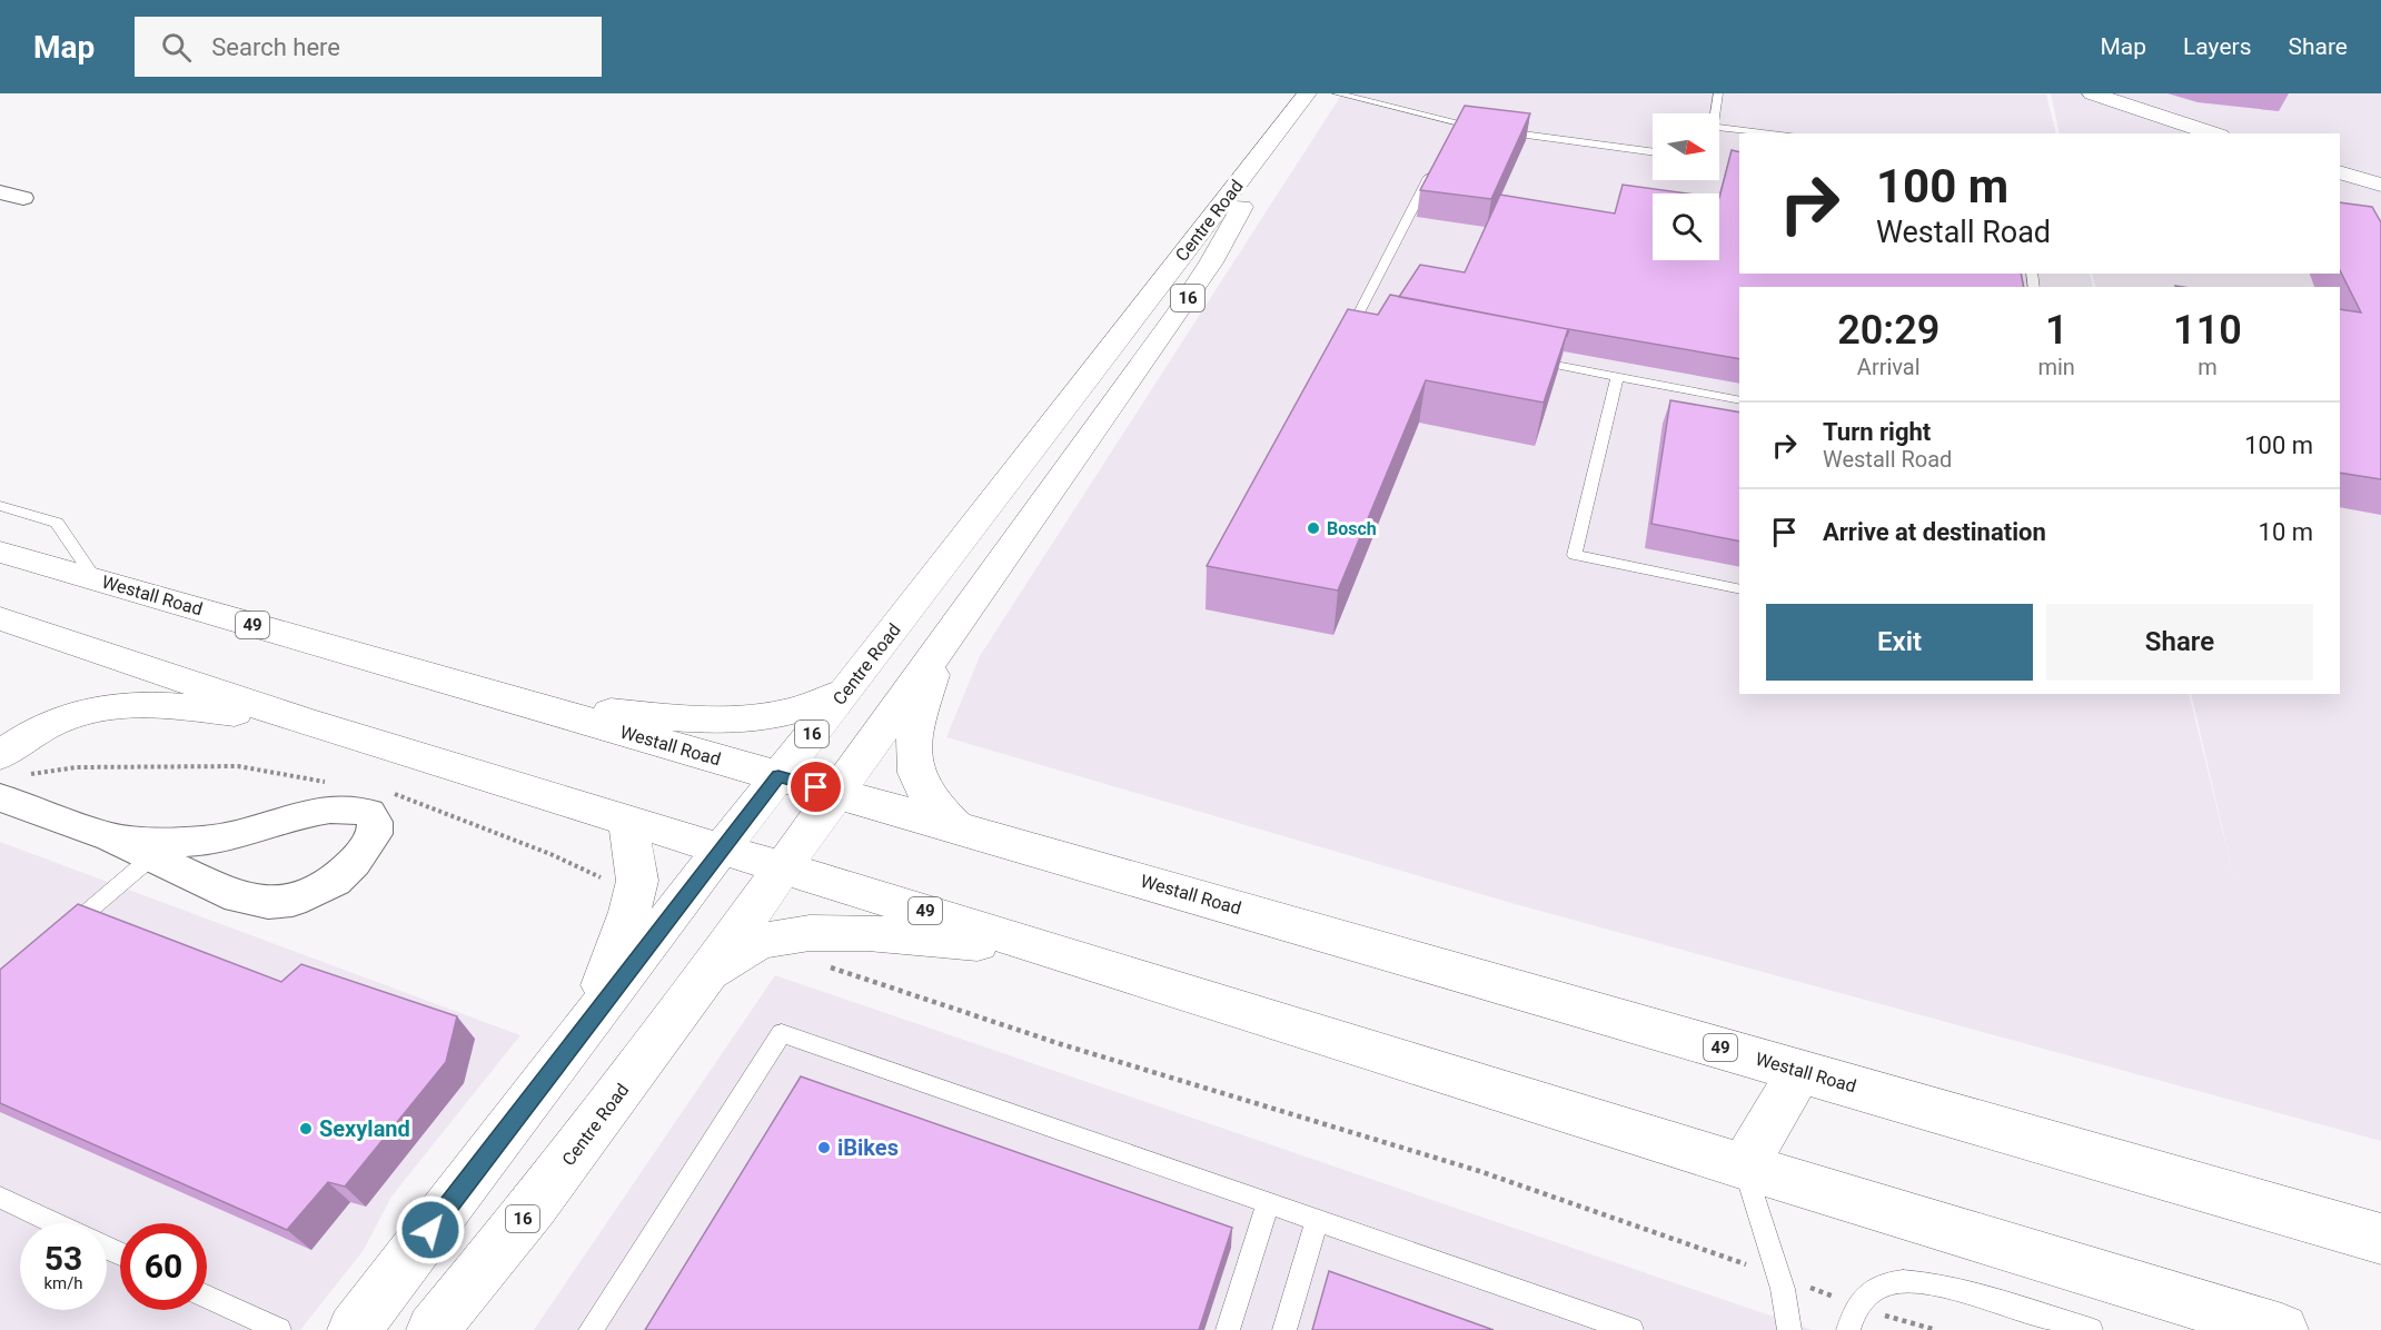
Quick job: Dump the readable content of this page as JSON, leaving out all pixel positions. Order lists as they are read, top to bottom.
{
  "streets": {
    "main road": [
      "Centre Road",
      "16",
      "Westall Road",
      "49"
    ]
  },
  "crossings": [
    ["Centre Road", "Westall Road"],
    ["Centre Road", "49"]
  ],
  "places": ["Bosch", "Sexyland", "iBikes"],
  "north": "right",
  "page": {
    "header": "Map",
    "search": "Search here",
    "nav": ["Map", "Layers", "Share"],
    "turn": ["100 m", "Westall Road"],
    "eta": [
      "20:29",
      "Arrival",
      "1",
      "min",
      "110",
      "m"
    ],
    "list": [
      {
        "name": "Turn right",
        "note": "Westall Road",
        "value": "100 m"
      },
      {
        "name": "Arrive at destination",
        "value": "10 m"
      }
    ],
    "buttons": ["Exit", "Share"],
    "speed": "53 km/h",
    "limit": "60"
  }
}
